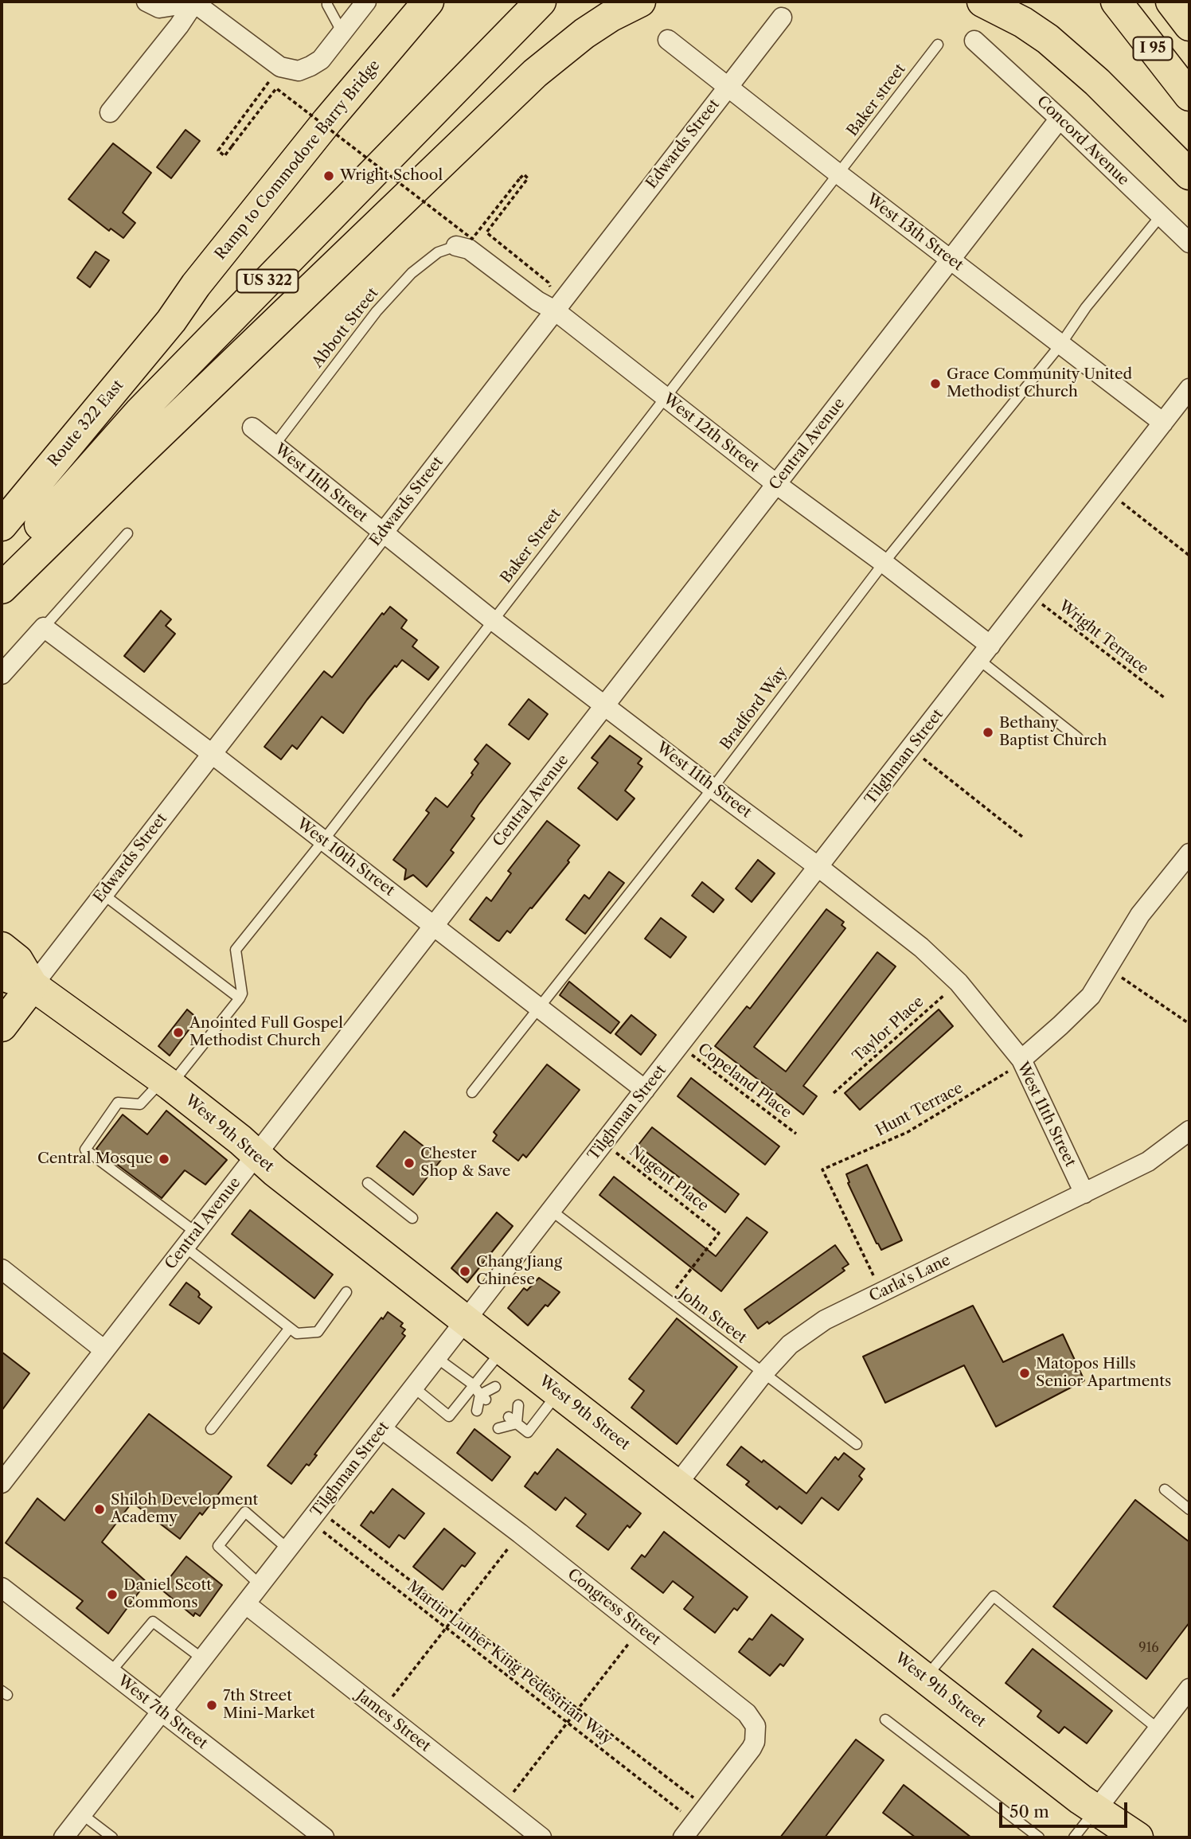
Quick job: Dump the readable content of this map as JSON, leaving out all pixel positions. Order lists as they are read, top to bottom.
{
  "streets": {
    "main road": [
      "I 95",
      "Ramp to Commodore Barry Bridge",
      "US 322",
      "Route 322 East",
      "West 9th Street"
    ],
    "street": [
      "Concord Avenue",
      "Edwards Street",
      "West 13th Street",
      "West 12th Street",
      "Central Avenue",
      "West 11th Street",
      "Tilghman Street",
      "West 10th Street",
      "Carla's Lane",
      "Congress Street",
      "West 7th Street",
      "James Street"
    ],
    "lane": [
      "Baker street",
      "Abbott Street",
      "Baker Street",
      "Bradford Way",
      "John Street"
    ],
    "path": [
      "Wright Terrace",
      "Taylor Place",
      "Copeland Place",
      "Hunt Terrace",
      "Nugent Place",
      "Martin Luther King Pedestrian Way"
    ]
  },
  "crossings": [
    ["Baker street", "West 13th Street"],
    ["Baker street", "Baker Street"],
    ["Concord Avenue", "Central Avenue"],
    ["Concord Avenue", "Bradford Way"],
    ["Edwards Street", "West 13th Street"],
    ["Edwards Street", "West 12th Street"],
    ["Edwards Street", "West 11th Street"],
    ["Edwards Street", "West 10th Street"],
    ["Edwards Street", "West 9th Street"],
    ["Ramp to Commodore Barry Bridge", "Route 322 East"],
    ["West 13th Street", "Central Avenue"],
    ["West 13th Street", "Baker Street"],
    ["West 13th Street", "Bradford Way"],
    ["West 13th Street", "Tilghman Street"],
    ["Abbott Street", "West 12th Street"],
    ["Abbott Street", "West 11th Street"],
    ["West 12th Street", "Central Avenue"],
    ["West 12th Street", "Baker Street"],
    ["West 12th Street", "Bradford Way"],
    ["West 12th Street", "Tilghman Street"],
    ["Central Avenue", "West 11th Street"],
    ["Central Avenue", "West 10th Street"],
    ["Central Avenue", "West 9th Street"],
    ["West 11th Street", "Baker Street"],
    ["West 11th Street", "Bradford Way"],
    ["West 11th Street", "Tilghman Street"],
    ["West 11th Street", "Taylor Place"],
    ["West 11th Street", "Hunt Terrace"],
    ["West 11th Street", "Carla's Lane"],
    ["Baker Street", "West 10th Street"],
    ["Wright Terrace", "Tilghman Street"],
    ["Bradford Way", "West 10th Street"],
    ["Tilghman Street", "West 10th Street"],
    ["Tilghman Street", "Copeland Place"],
    ["Tilghman Street", "West 9th Street"],
    ["Tilghman Street", "Nugent Place"],
    ["Tilghman Street", "John Street"],
    ["Tilghman Street", "Congress Street"],
    ["Tilghman Street", "Martin Luther King Pedestrian Way"],
    ["Tilghman Street", "West 7th Street"],
    ["Tilghman Street", "James Street"],
    ["Hunt Terrace", "Carla's Lane"],
    ["West 9th Street", "Carla's Lane"],
    ["Nugent Place", "John Street"],
    ["Carla's Lane", "John Street"],
    ["Congress Street", "Martin Luther King Pedestrian Way"]
  ],
  "places": [
    "Wright School",
    "Grace Community United Methodist Church",
    "Bethany Baptist Church",
    "Anointed Full Gospel Methodist Church",
    "Central Mosque",
    "Chester Shop & Save",
    "Chang Jiang Chinese",
    "Matopos Hills Senior Apartments",
    "Shiloh Development Academy",
    "Daniel Scott Commons",
    "7th Street Mini-Market"
  ],
  "house_numbers": ["916"],
  "scale_bar": "50 m"
}
